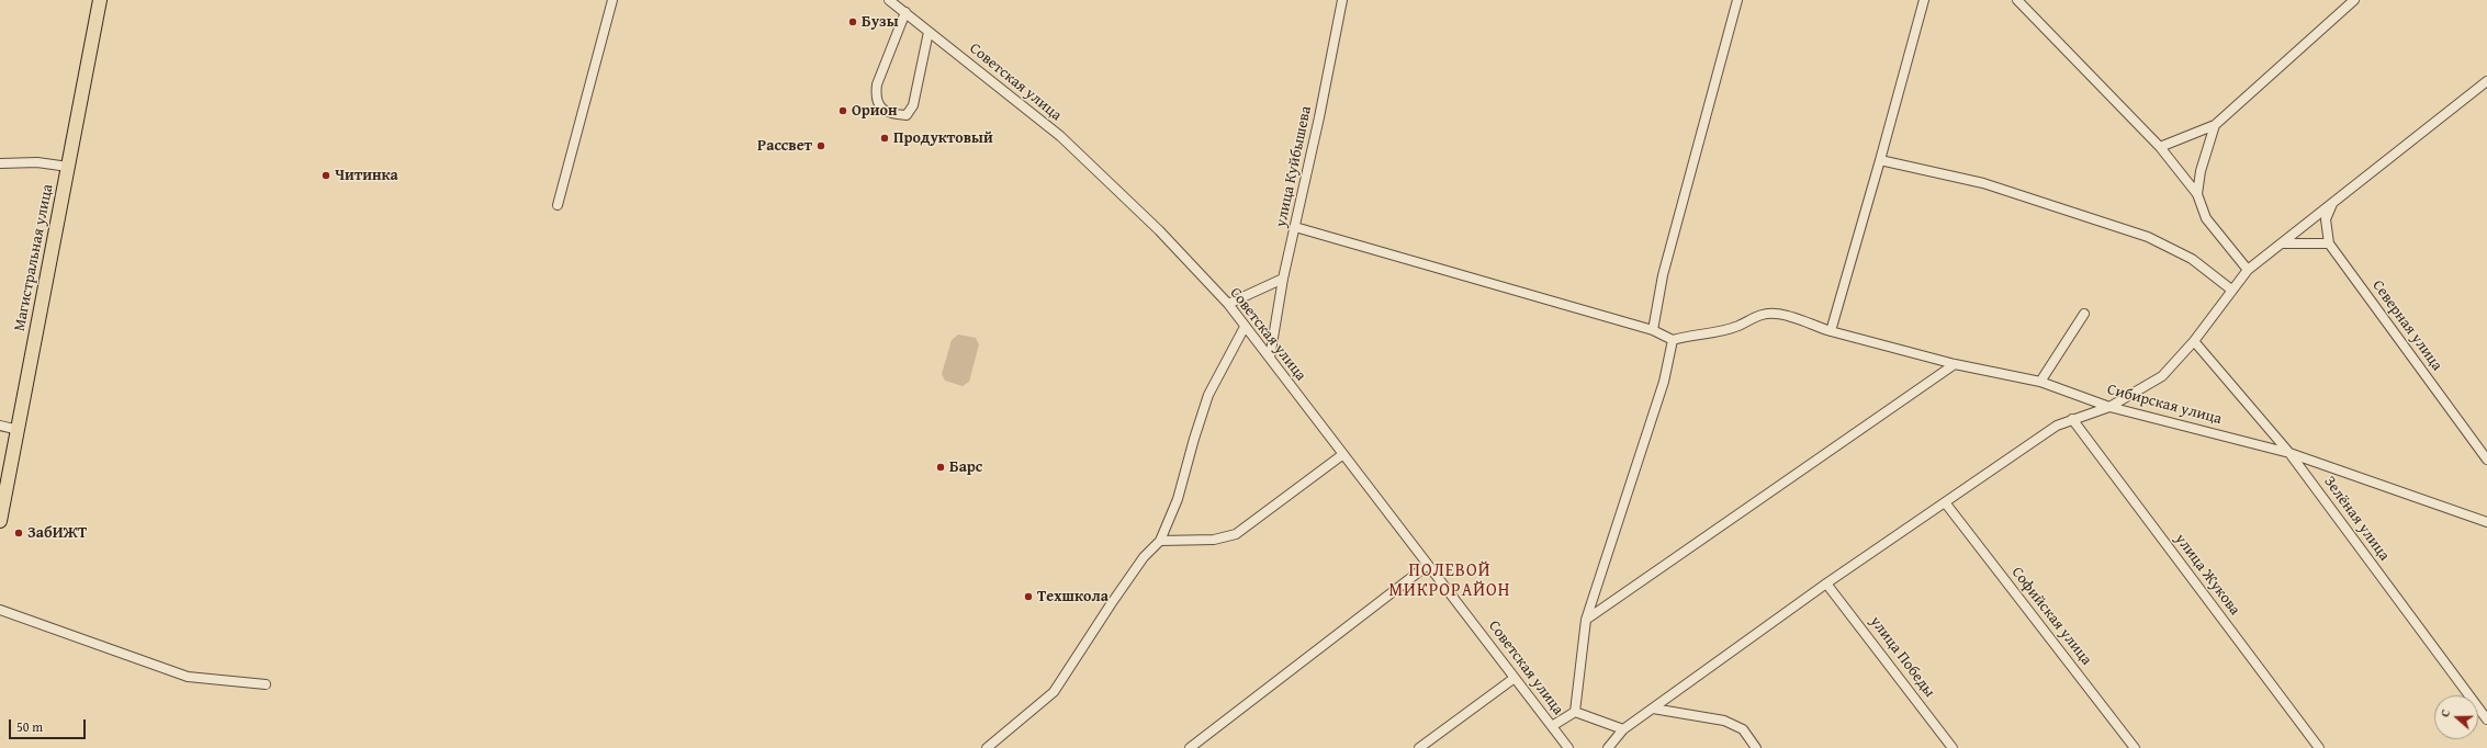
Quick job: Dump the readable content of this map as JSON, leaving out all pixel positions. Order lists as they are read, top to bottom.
{
  "streets": {
    "main road": ["Магистральная улица"],
    "street": [
      "Советская улица",
      "улица Куйбышева",
      "Северная улица",
      "Сибирская улица",
      "Зелёная улица",
      "улица Жукова",
      "Софийская улица",
      "улица Победы"
    ]
  },
  "crossings": [
    ["Советская улица", "улица Куйбышева"],
    ["Сибирская улица", "Зелёная улица"]
  ],
  "districts": ["ПОЛЕВОЙ МИКРОРАЙОН"],
  "places": [
    "Бузы",
    "Орион",
    "Продуктовый",
    "Рассвет",
    "Читинка",
    "Барс",
    "ЗабИЖТ",
    "Техшкола"
  ],
  "scale_bar": "50 m",
  "north": "left"
}
